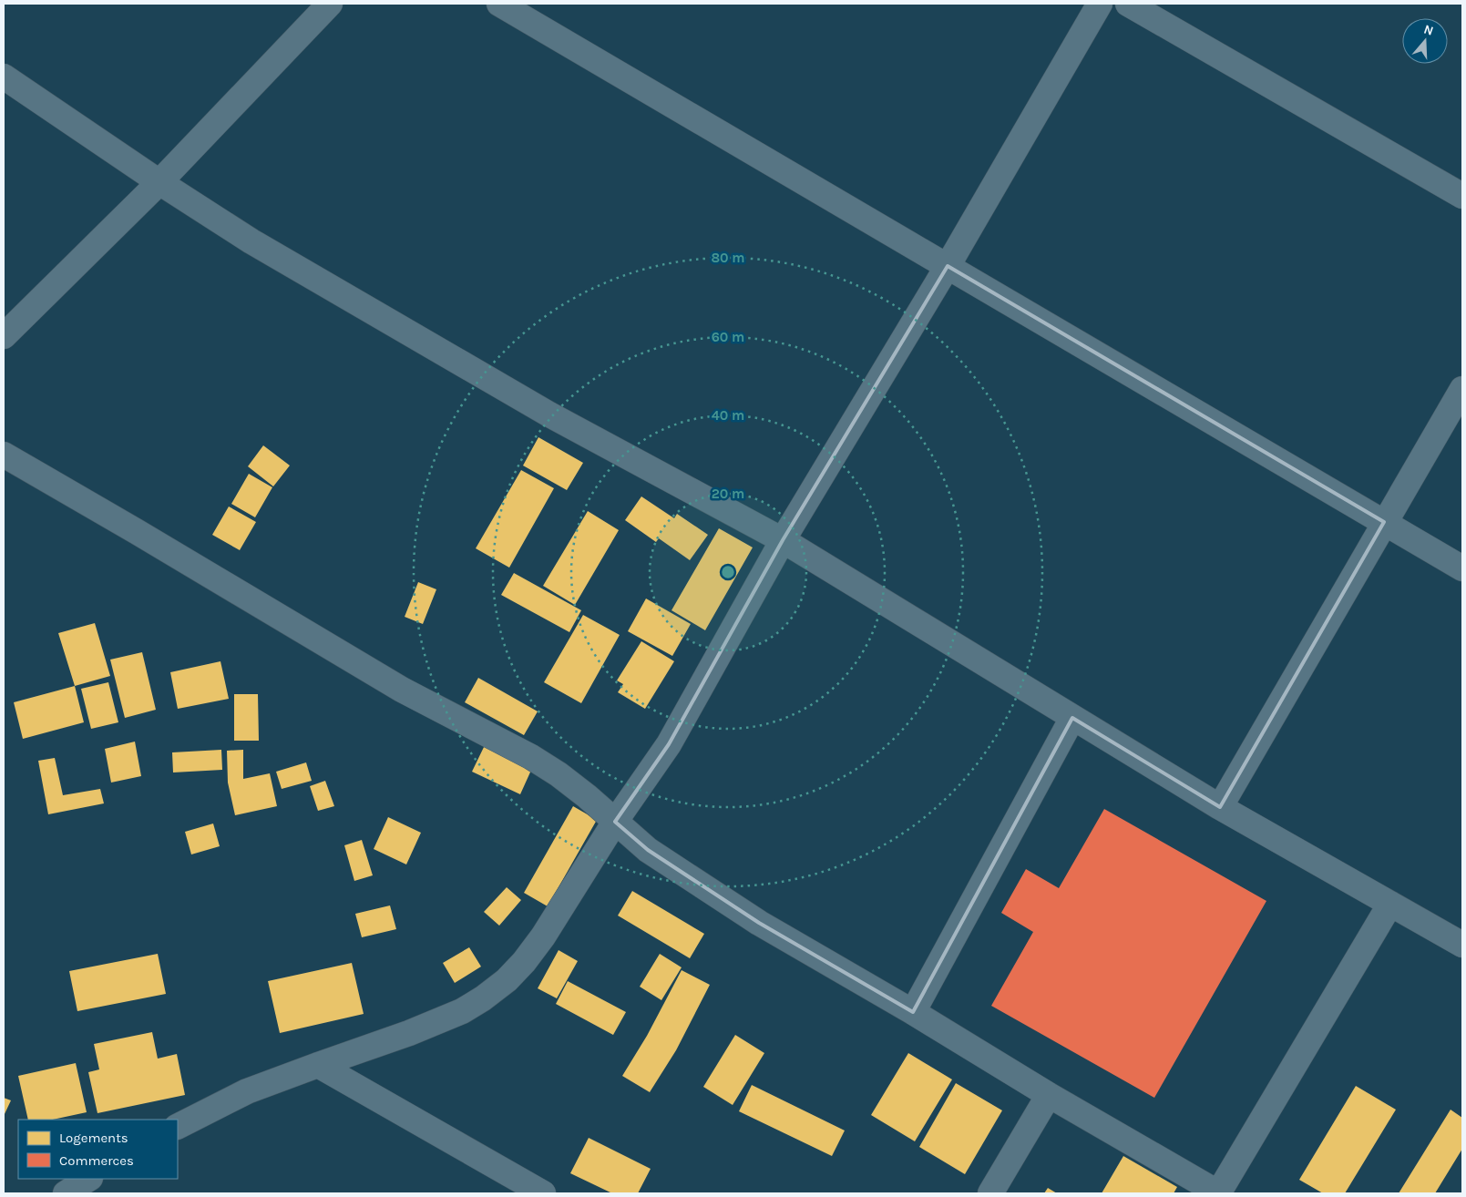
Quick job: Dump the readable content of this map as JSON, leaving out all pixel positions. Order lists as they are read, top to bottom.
{
  "legend": ["Logements", "Commerces"],
  "north": "top",
  "rings": [
    "80 m",
    "60 m",
    "40 m",
    "20 m"
  ]
}
